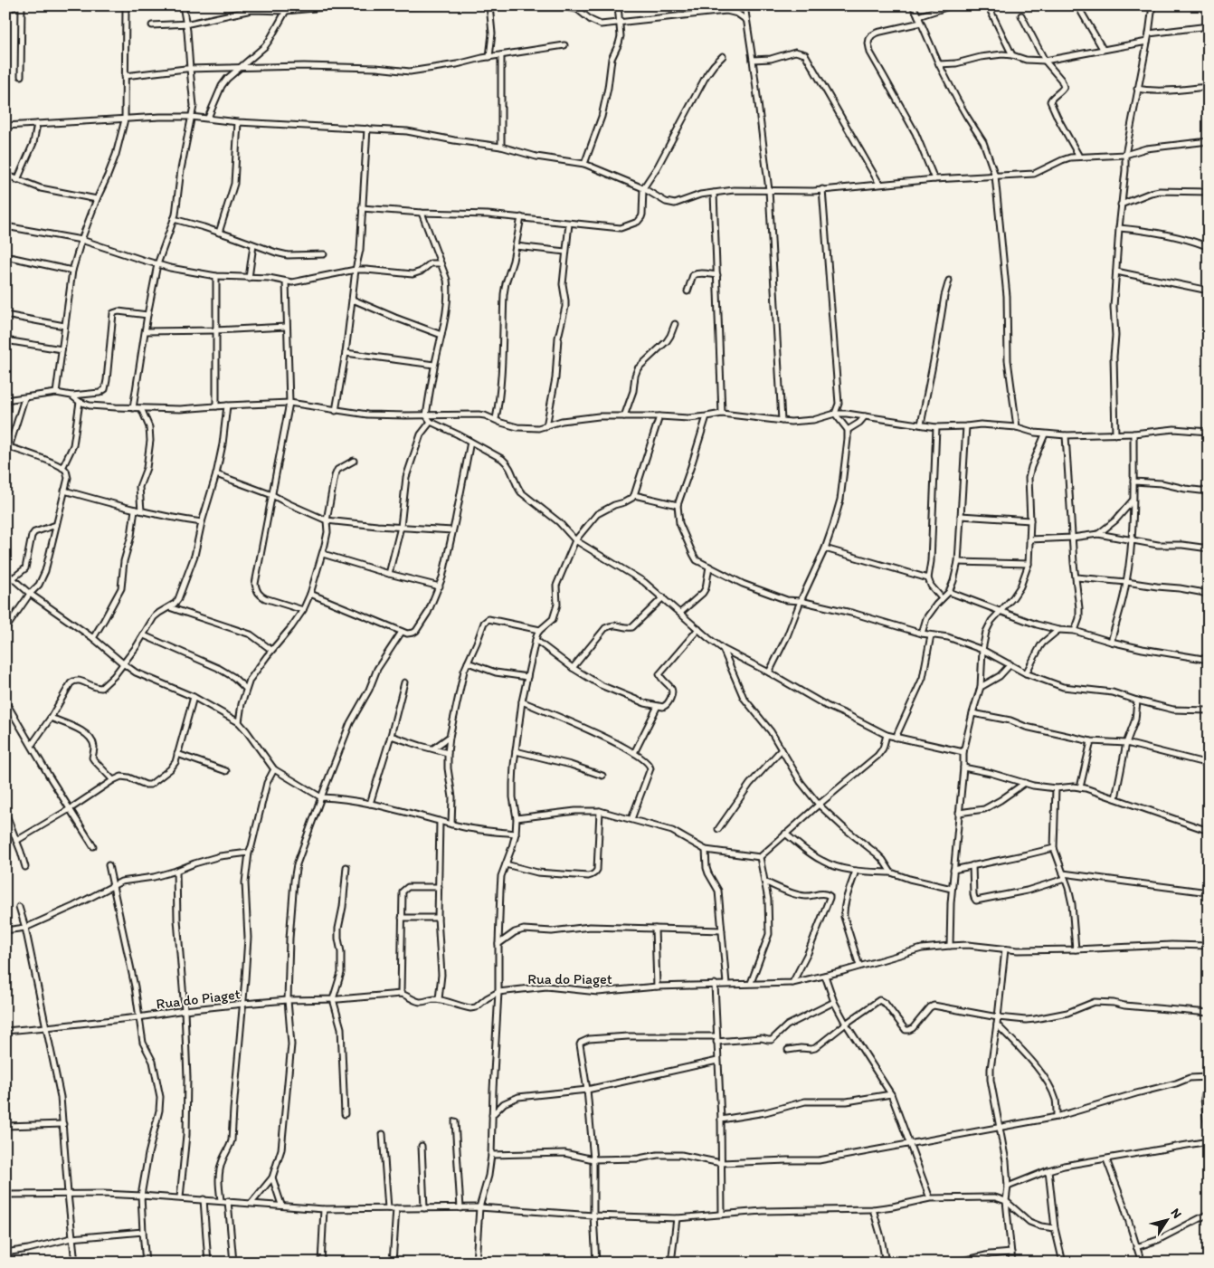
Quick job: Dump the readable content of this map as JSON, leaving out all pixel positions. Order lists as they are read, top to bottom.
{
  "streets": {
    "street": ["Rua do Piaget"]
  },
  "north": "top right"
}
